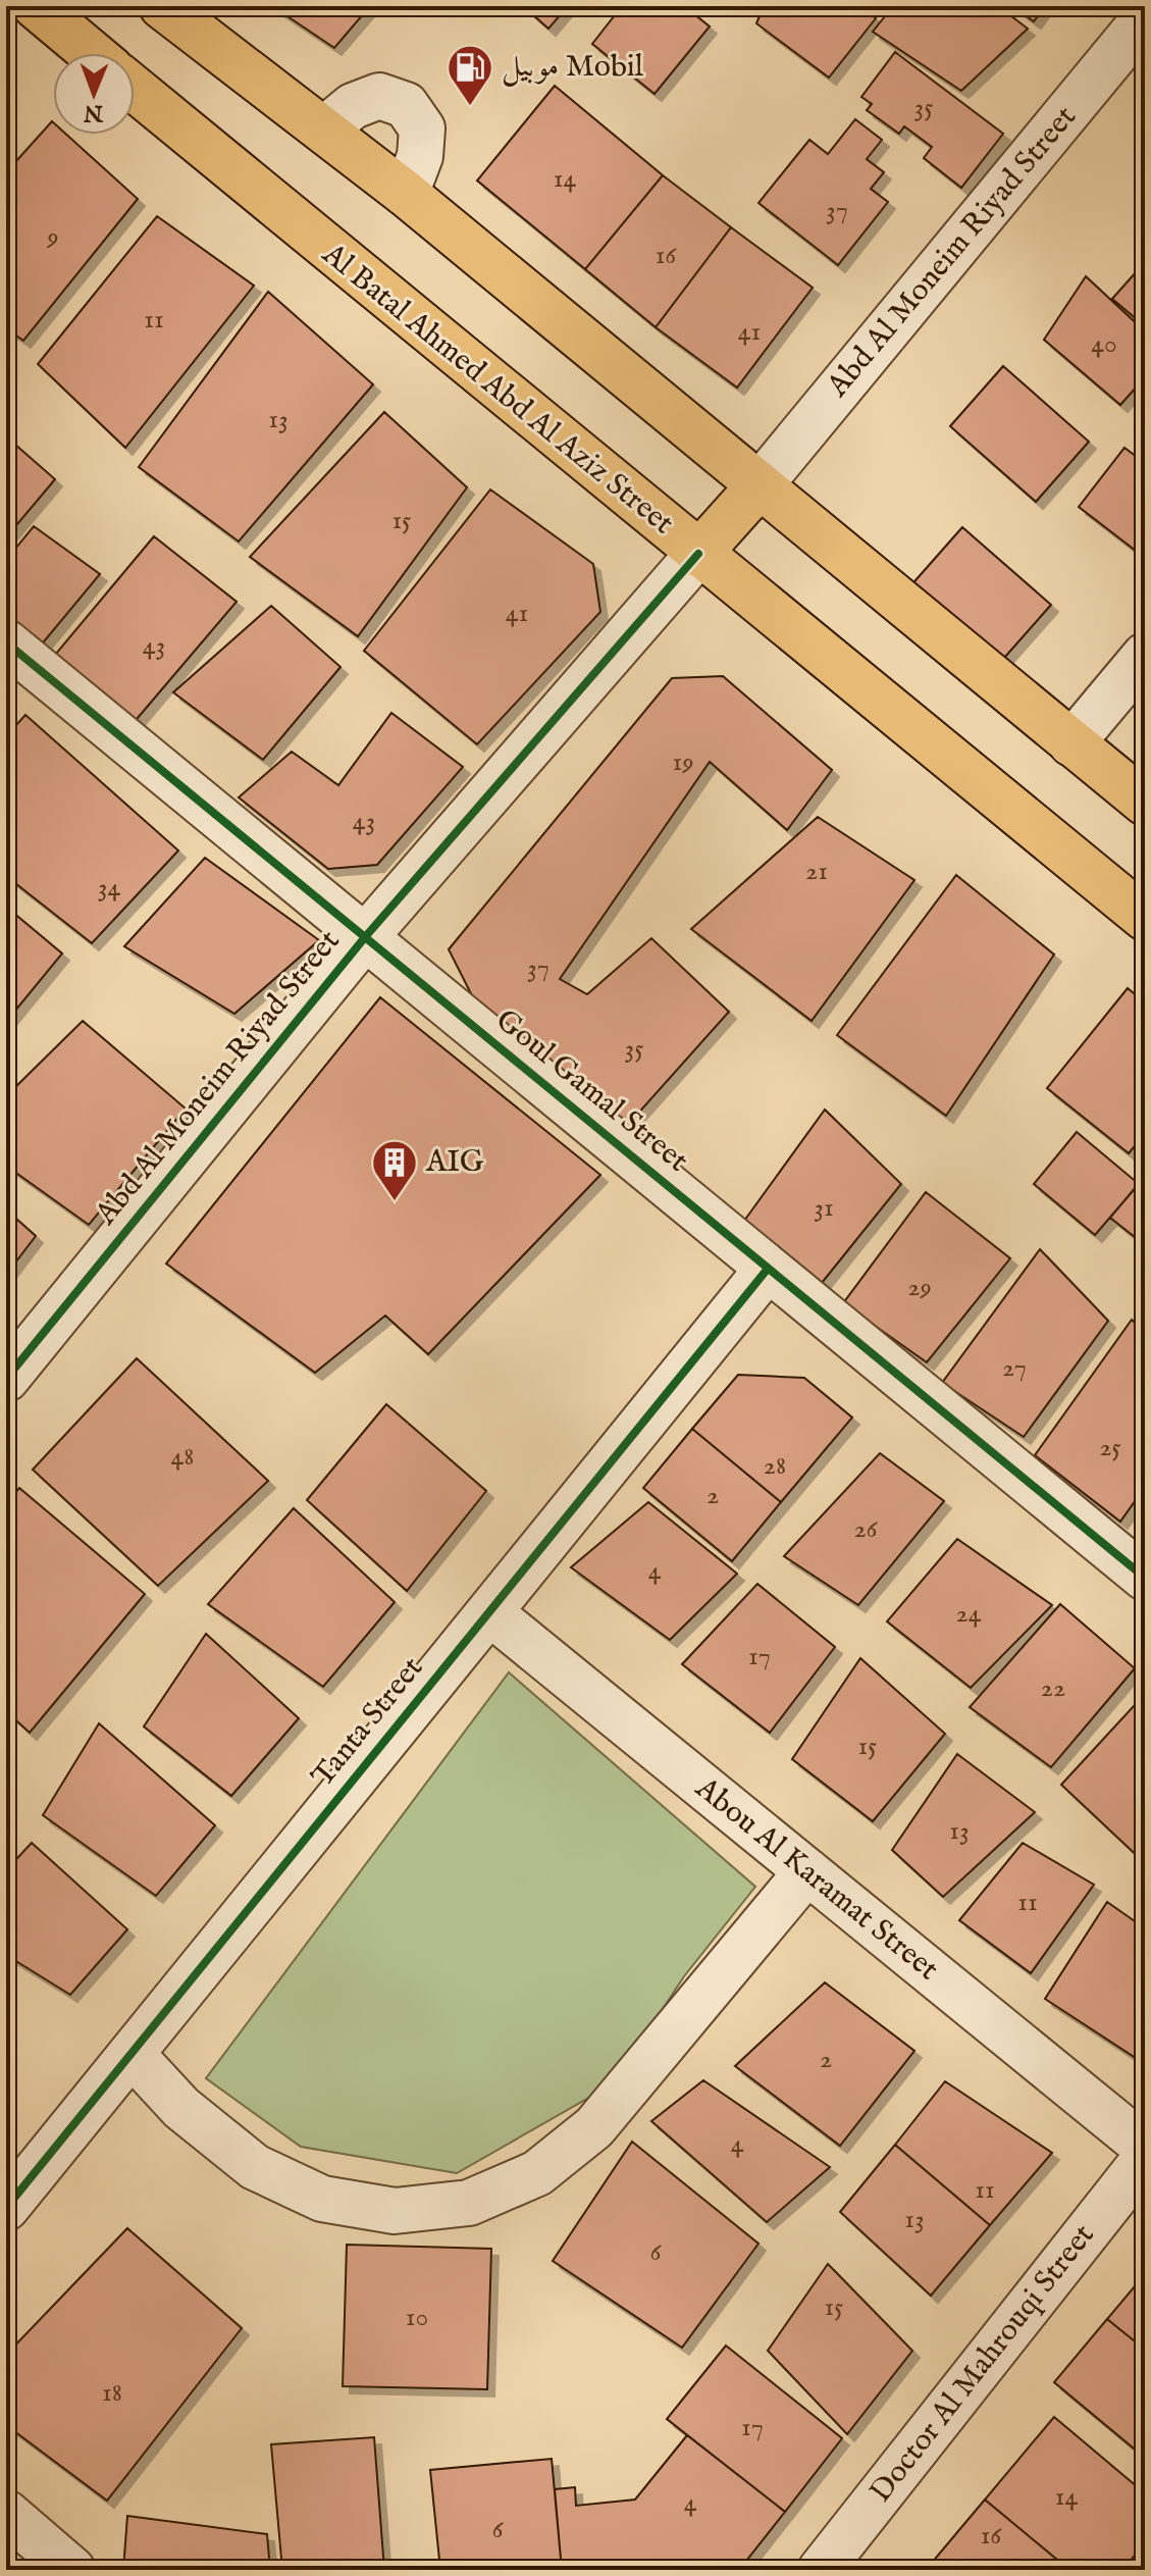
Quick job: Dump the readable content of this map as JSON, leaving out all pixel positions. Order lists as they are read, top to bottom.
{
  "streets": {
    "main road": ["Al Batal Ahmed Abd Al Aziz Street"],
    "street": [
      "Abd Al Moneim Riyad Street",
      "Goul Gamal Street",
      "Tanta Street",
      "Abou Al Karamat Street",
      "Doctor Al Mahrouqi Street"
    ]
  },
  "crossings": [
    ["Abd Al Moneim Riyad Street", "Al Batal Ahmed Abd Al Aziz Street"],
    ["Abd Al Moneim Riyad Street", "Goul Gamal Street"],
    ["Goul Gamal Street", "Tanta Street"],
    ["Tanta Street", "Abou Al Karamat Street"]
  ],
  "places": {
    "fuel station": ["موبيل Mobil"],
    "building": ["AIG"]
  },
  "house_numbers": [
    "35",
    "14",
    "37",
    "9",
    "16",
    "11",
    "41",
    "40",
    "13",
    "15",
    "41",
    "43",
    "19",
    "43",
    "21",
    "34",
    "37",
    "35",
    "31",
    "29",
    "27",
    "25",
    "48",
    "28",
    "2",
    "26",
    "4",
    "24",
    "17",
    "22",
    "15",
    "13",
    "11",
    "2",
    "4",
    "11",
    "13",
    "6",
    "15",
    "10",
    "18",
    "17",
    "14",
    "4",
    "6",
    "16"
  ],
  "north": "bottom"
}
